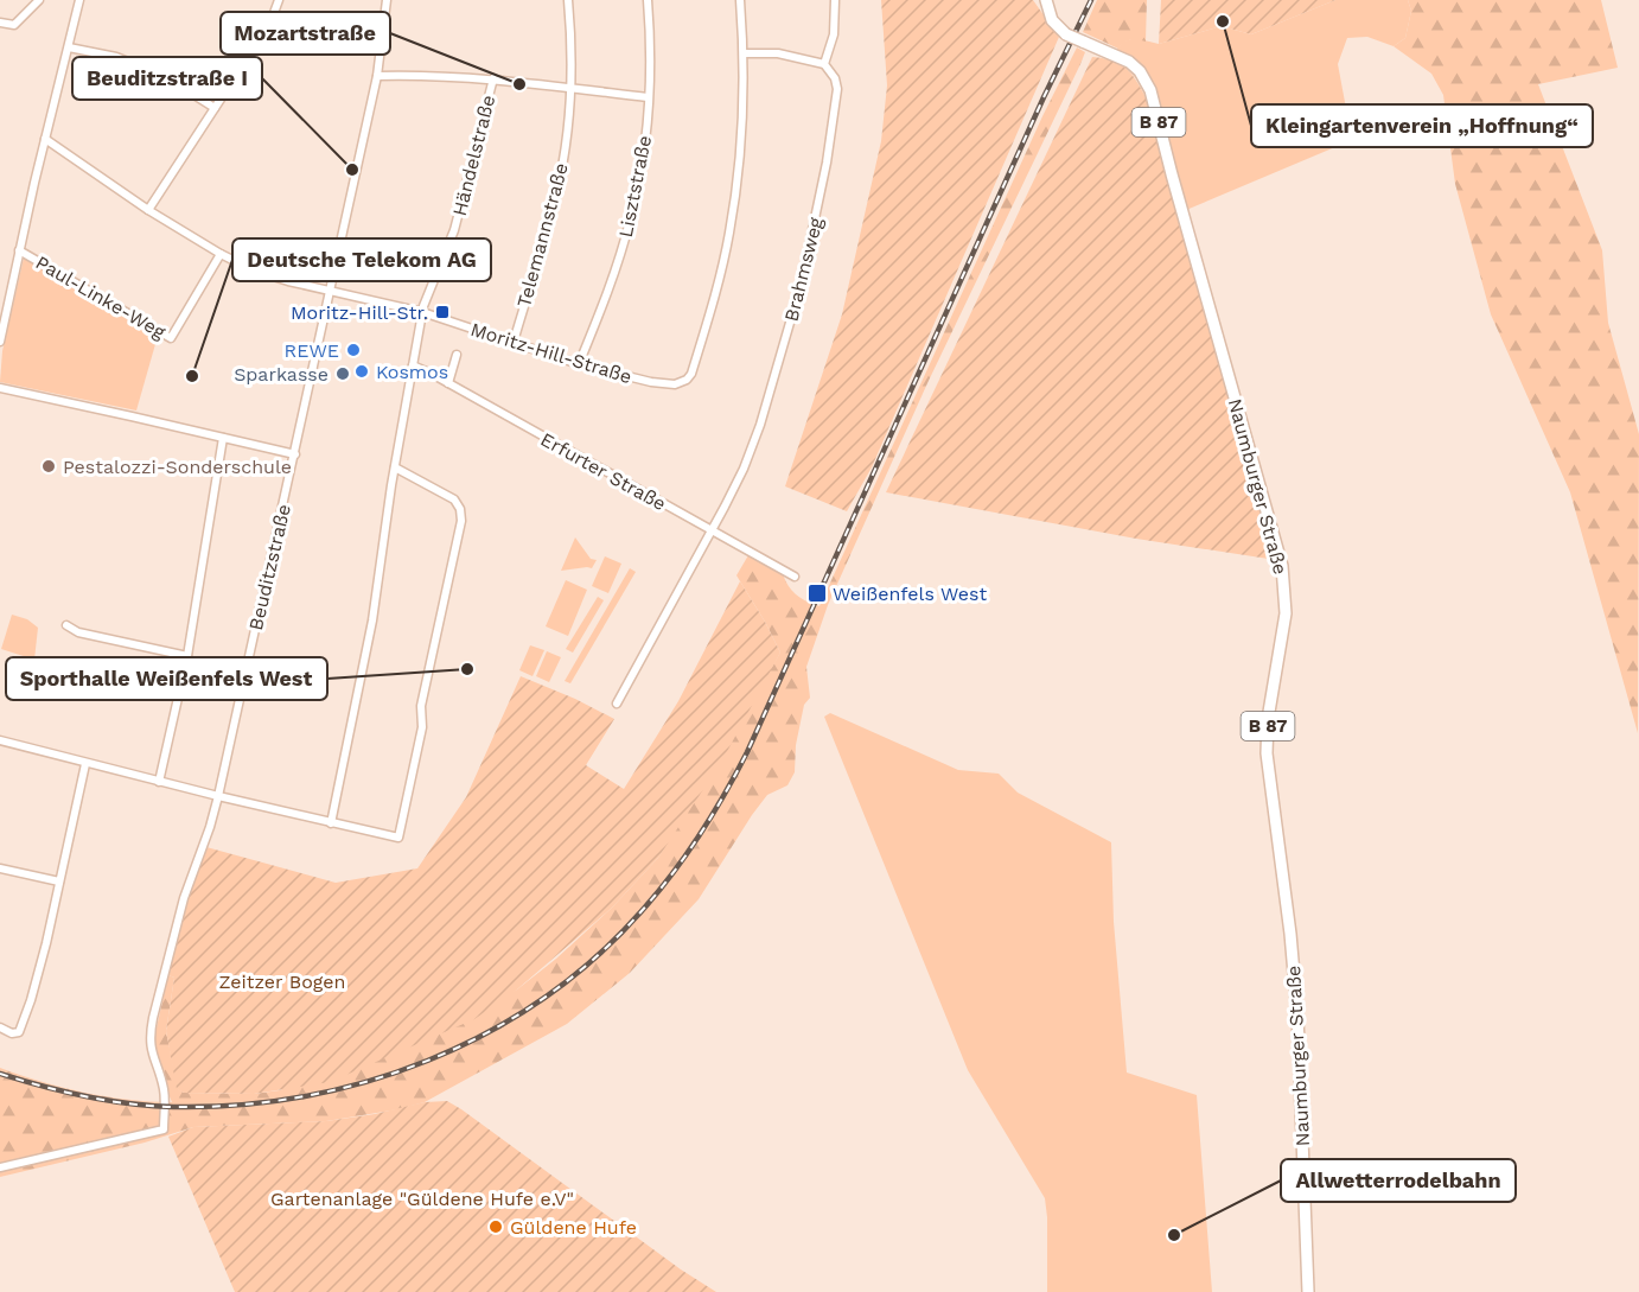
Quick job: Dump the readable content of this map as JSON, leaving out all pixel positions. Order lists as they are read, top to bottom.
{
  "streets": {
    "main road": ["B 87", "Naumburger Straße"],
    "street": [
      "Händelstraße",
      "Lisztstraße",
      "Telemannstraße",
      "Brahmsweg",
      "Paul-Linke-Weg",
      "Moritz-Hill-Straße",
      "Erfurter Straße",
      "Beuditzstraße"
    ]
  },
  "crossings": [
    ["Händelstraße", "Moritz-Hill-Straße"],
    ["Händelstraße", "Erfurter Straße"],
    ["Lisztstraße", "Moritz-Hill-Straße"],
    ["Telemannstraße", "Moritz-Hill-Straße"],
    ["Brahmsweg", "Erfurter Straße"],
    ["Paul-Linke-Weg", "Moritz-Hill-Straße"],
    ["Moritz-Hill-Straße", "Beuditzstraße"]
  ],
  "parks": ["Zeitzer Bogen", "Gartenanlage \"Güldene Hufe e.V\""],
  "places": {
    "other": [
      "Kleingartenverein „Hoffnung“",
      "Mozartstraße",
      "Beuditzstraße I",
      "REWE",
      "Kosmos",
      "Sparkasse",
      "Deutsche Telekom AG",
      "Pestalozzi-Sonderschule",
      "Sporthalle Weißenfels West",
      "Güldene Hufe",
      "Allwetterrodelbahn"
    ],
    "transit": ["Moritz-Hill-Str.", "Weißenfels West"]
  }
}
